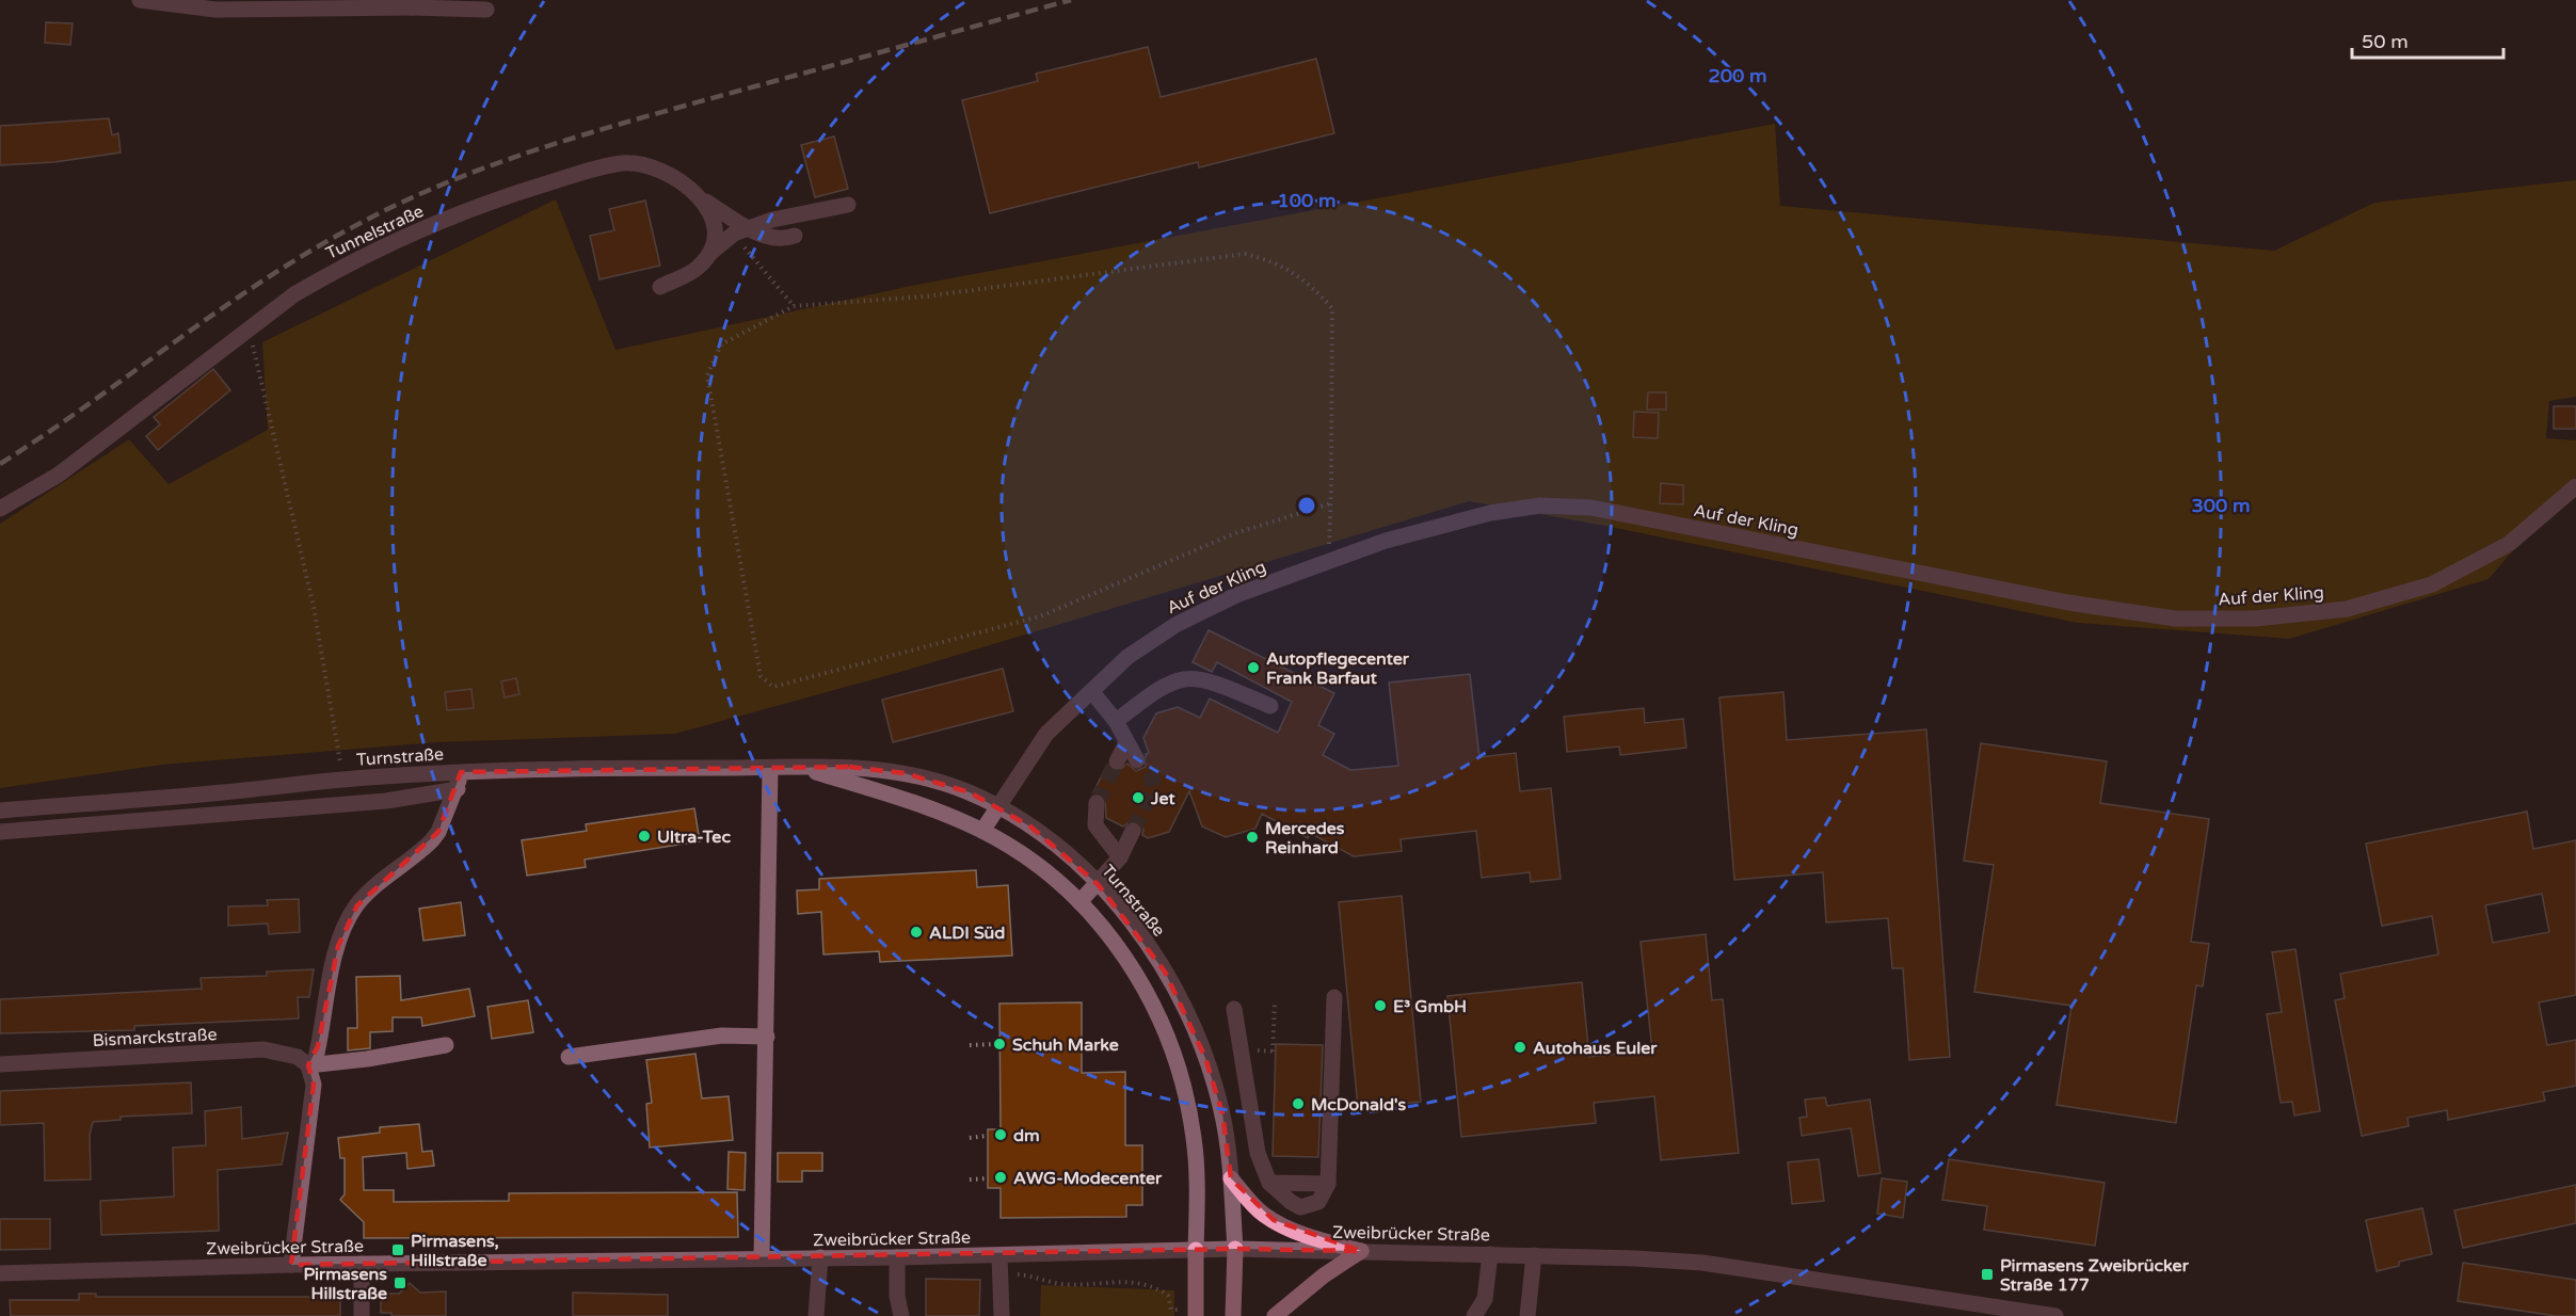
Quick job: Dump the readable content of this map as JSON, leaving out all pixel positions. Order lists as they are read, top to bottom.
{
  "streets": {
    "street": [
      "Tunnelstraße",
      "Auf der Kling",
      "Turnstraße",
      "Bismarckstraße",
      "Zweibrücker Straße"
    ]
  },
  "crossings": [
    ["Auf der Kling", "Turnstraße"],
    ["Turnstraße", "Zweibrücker Straße"]
  ],
  "places": {
    "other": [
      "Autopflegecenter Frank Barfaut",
      "Jet",
      "Ultra-Tec",
      "Mercedes Reinhard",
      "ALDI Süd",
      "E³ GmbH",
      "Schuh Marke",
      "Autohaus Euler",
      "McDonald's",
      "dm",
      "AWG-Modecenter"
    ],
    "transit": ["Pirmasens, Hillstraße", "Pirmasens Zweibrücker Straße 177", "Pirmasens Hillstraße"]
  },
  "scale_bar": "50 m",
  "rings": ["200 m", "100 m", "300 m"]
}
